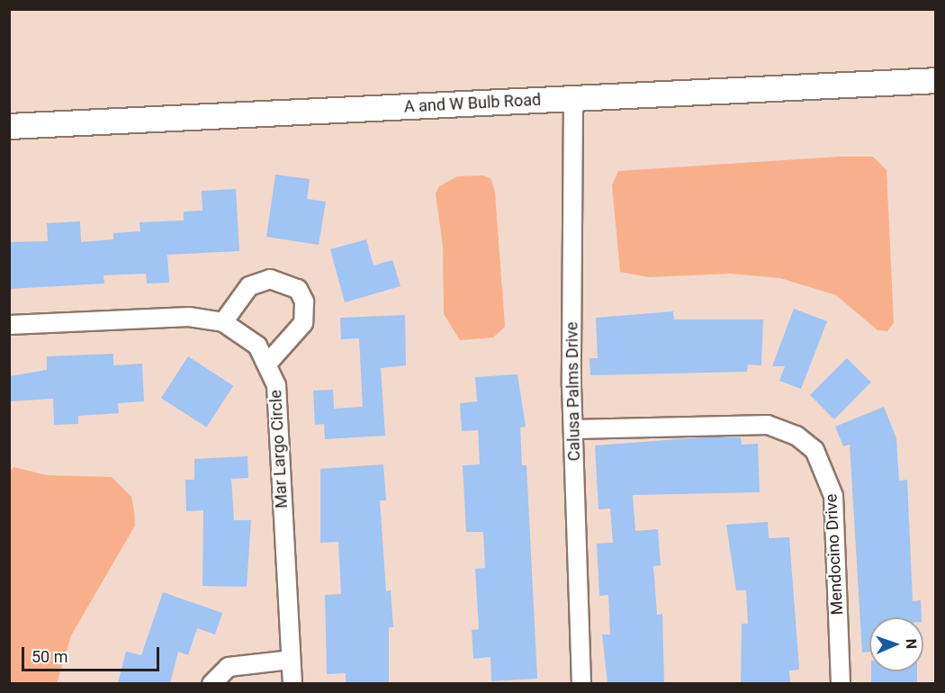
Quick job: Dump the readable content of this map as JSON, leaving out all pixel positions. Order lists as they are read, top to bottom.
{
  "streets": {
    "street": [
      "A and W Bulb Road",
      "Calusa Palms Drive",
      "Mar Largo Circle",
      "Mendocino Drive"
    ]
  },
  "crossings": [
    ["A and W Bulb Road", "Calusa Palms Drive"],
    ["Calusa Palms Drive", "Mendocino Drive"]
  ],
  "scale_bar": "50 m",
  "north": "right"
}
